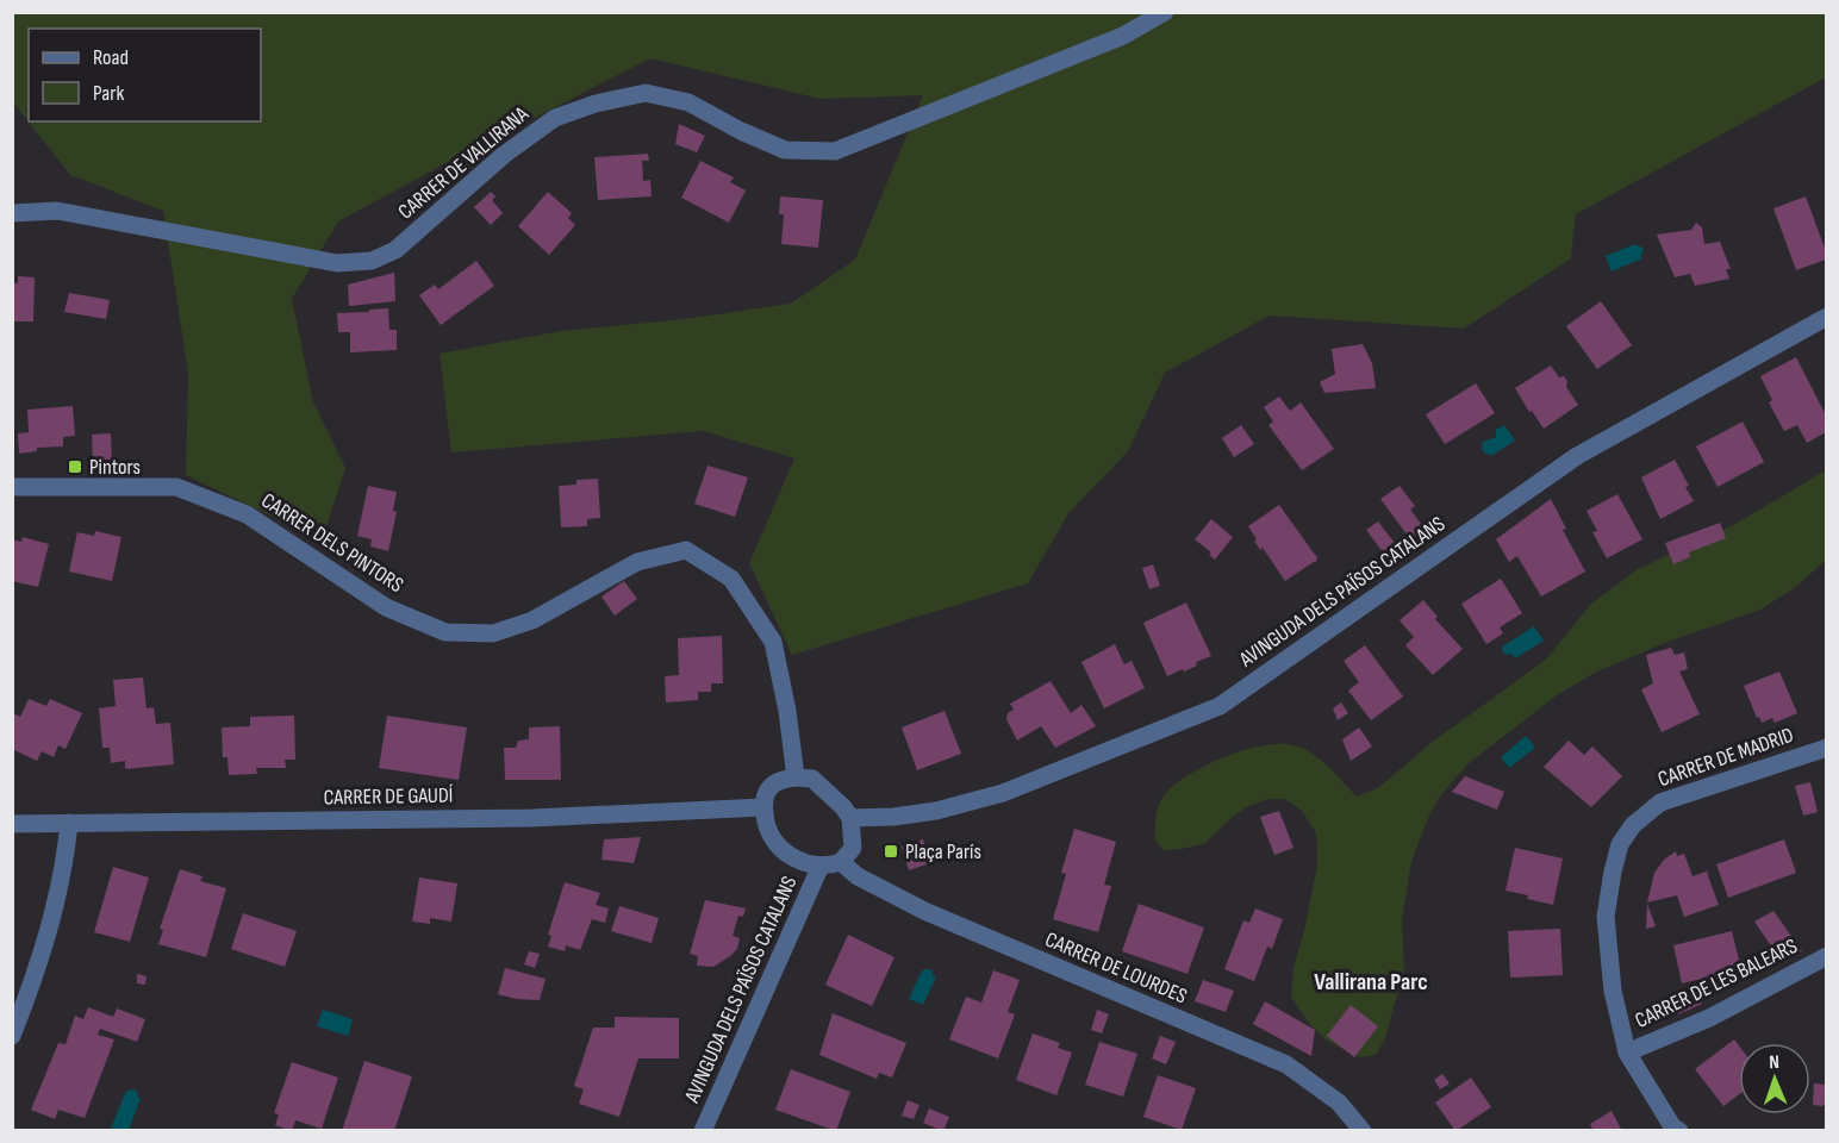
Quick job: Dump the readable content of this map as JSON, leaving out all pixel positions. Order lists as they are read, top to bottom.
{
  "streets": {
    "street": [
      "CARRER DE VALLIRANA",
      "CARRER DELS PINTORS",
      "AVINGUDA DELS PAÏSOS CATALANS",
      "CARRER DE MADRID",
      "CARRER DE GAUDÍ",
      "CARRER DE LOURDES",
      "CARRER DE LES BALEARS"
    ]
  },
  "crossings": [
    ["CARRER DELS PINTORS", "AVINGUDA DELS PAÏSOS CATALANS"],
    ["CARRER DELS PINTORS", "CARRER DE GAUDÍ"],
    ["CARRER DELS PINTORS", "CARRER DE LOURDES"],
    ["AVINGUDA DELS PAÏSOS CATALANS", "CARRER DE GAUDÍ"],
    ["AVINGUDA DELS PAÏSOS CATALANS", "CARRER DE LOURDES"],
    ["CARRER DE MADRID", "CARRER DE LES BALEARS"],
    ["CARRER DE GAUDÍ", "CARRER DE LOURDES"]
  ],
  "districts": ["Vallirana Parc"],
  "places": {
    "transit": ["Pintors", "Plaça París"]
  },
  "legend": ["Road", "Park"],
  "north": "top"
}
